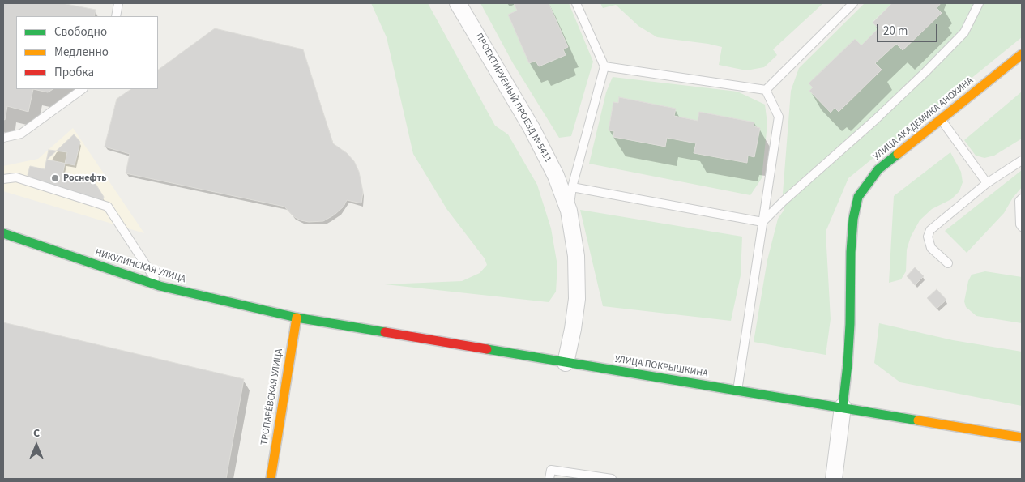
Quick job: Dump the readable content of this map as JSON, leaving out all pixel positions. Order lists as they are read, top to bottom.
{
  "streets": {
    "main road": [
      "УЛИЦА АКАДЕМИКА АНОХИНА",
      "НИКУЛИНСКАЯ УЛИЦА",
      "УЛИЦА ПОКРЫШКИНА",
      "ТРОПАРЁВСКАЯ УЛИЦА"
    ],
    "street": ["ПРОЕКТИРУЕМЫЙ ПРОЕЗД № 5411"]
  },
  "crossings": [
    ["ПРОЕКТИРУЕМЫЙ ПРОЕЗД № 5411", "УЛИЦА ПОКРЫШКИНА"],
    ["УЛИЦА АКАДЕМИКА АНОХИНА", "УЛИЦА ПОКРЫШКИНА"],
    ["НИКУЛИНСКАЯ УЛИЦА", "УЛИЦА ПОКРЫШКИНА"],
    ["НИКУЛИНСКАЯ УЛИЦА", "ТРОПАРЁВСКАЯ УЛИЦА"],
    ["УЛИЦА ПОКРЫШКИНА", "ТРОПАРЁВСКАЯ УЛИЦА"]
  ],
  "places": ["Роснефть"],
  "legend": ["Свободно", "Медленно", "Пробка"],
  "scale_bar": "20 m",
  "north": "top"
}
